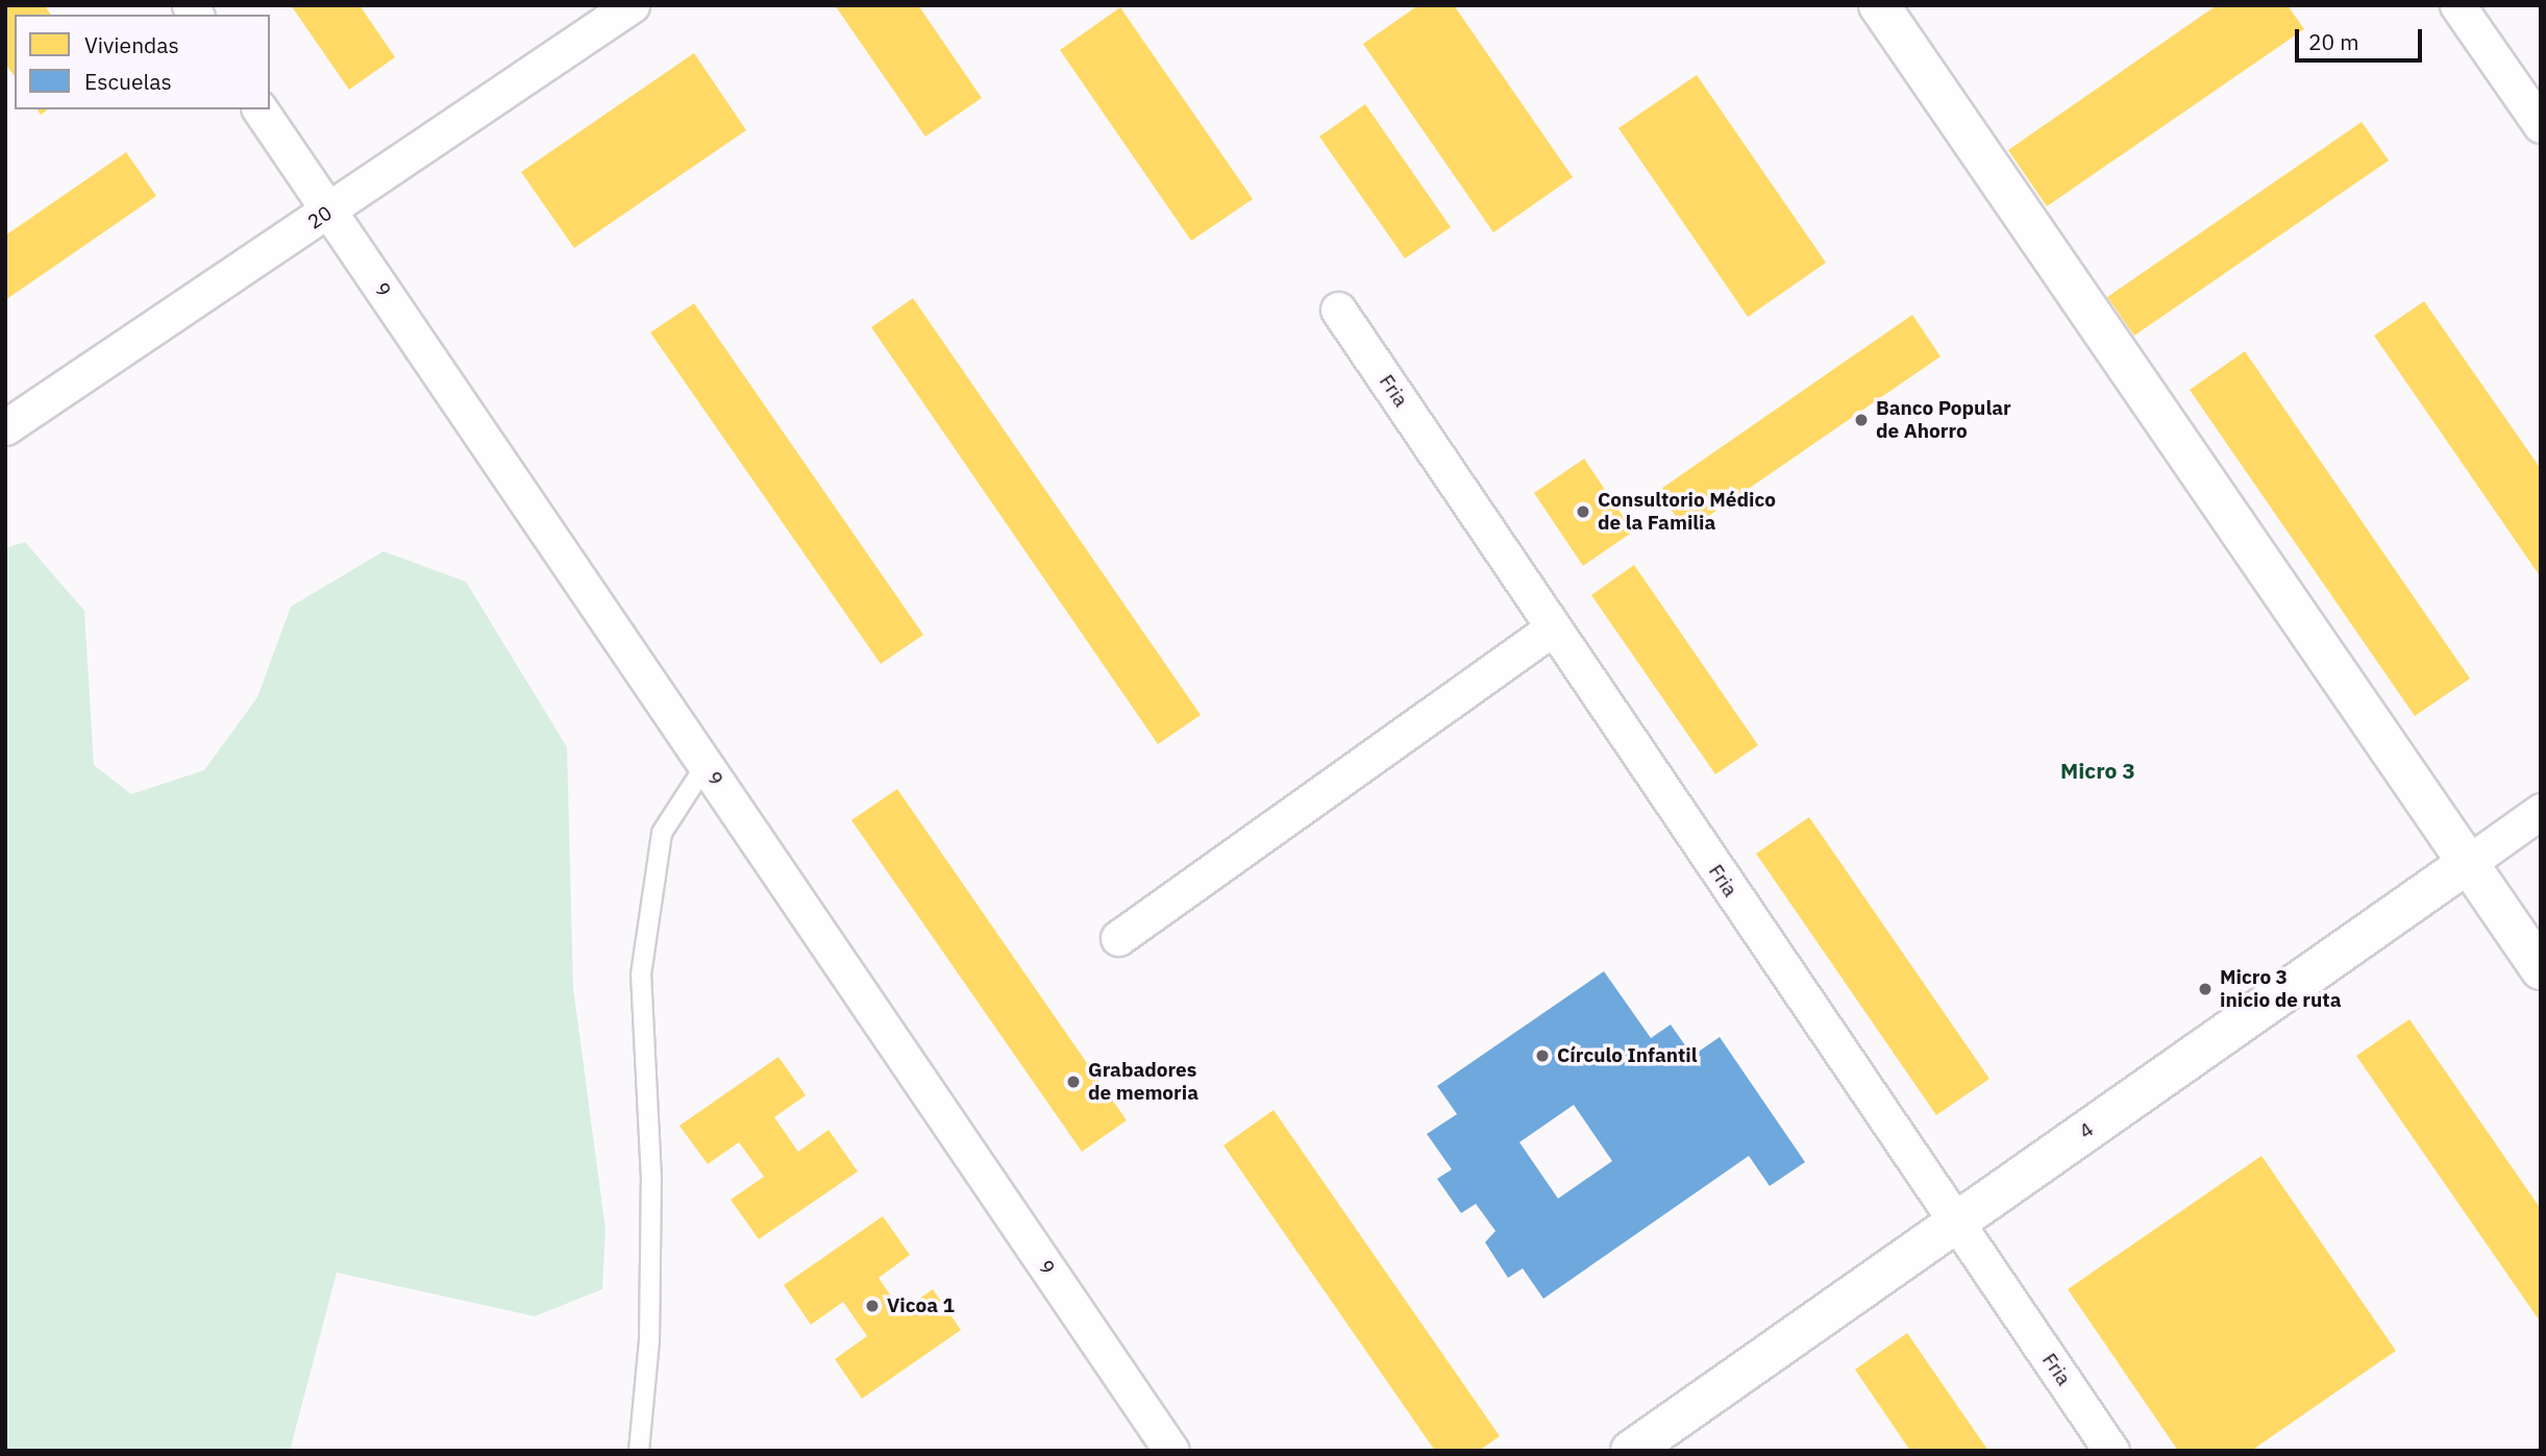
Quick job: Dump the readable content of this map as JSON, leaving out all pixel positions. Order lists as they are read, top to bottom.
{
  "streets": {
    "street": [
      "20",
      "9",
      "Fria",
      "4"
    ]
  },
  "crossings": [
    ["20", "9"],
    ["Fria", "4"]
  ],
  "districts": ["Micro 3"],
  "places": [
    "Banco Popular de Ahorro",
    "Consultorio Médico de la Familia",
    "Micro 3 inicio de ruta",
    "Círculo Infantil",
    "Grabadores de memoria",
    "Vicoa 1"
  ],
  "legend": ["Viviendas", "Escuelas"],
  "scale_bar": "20 m"
}
